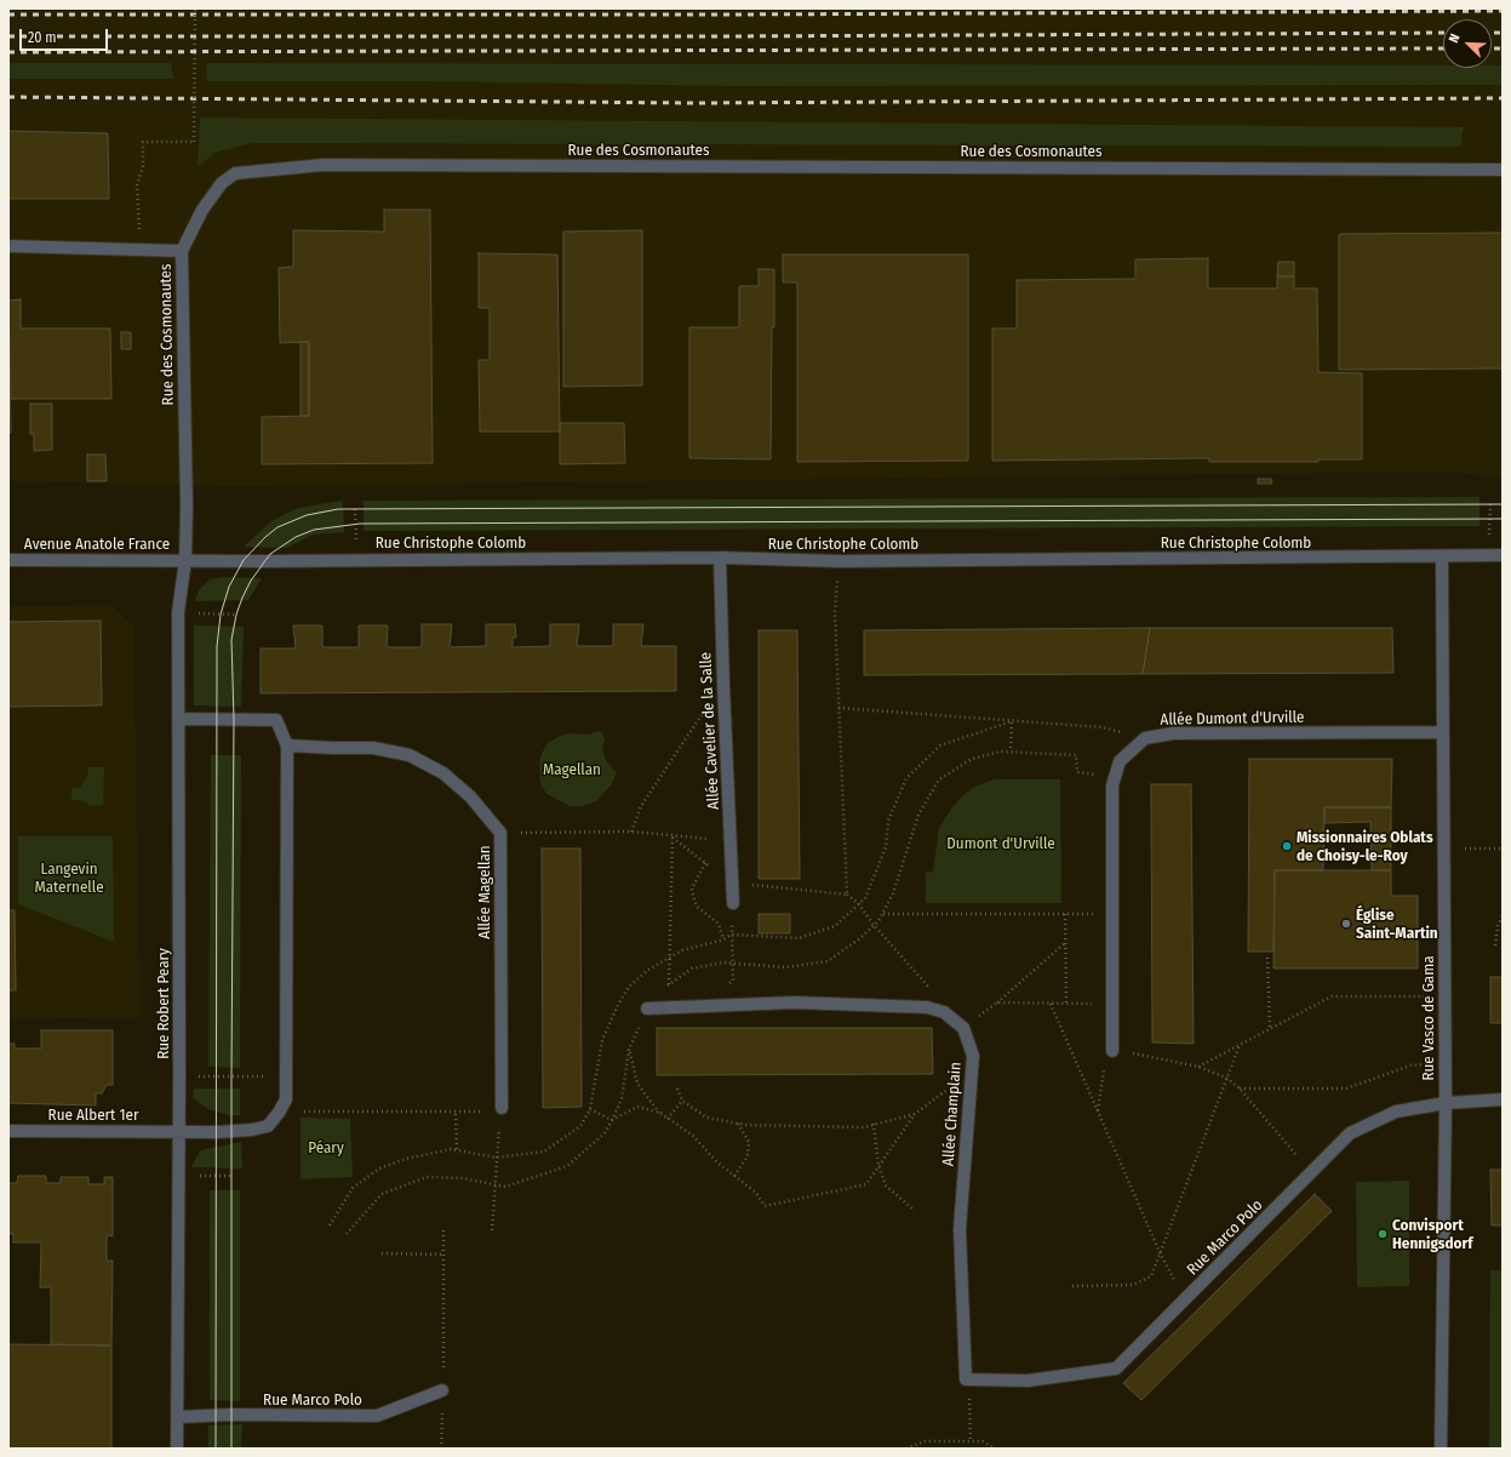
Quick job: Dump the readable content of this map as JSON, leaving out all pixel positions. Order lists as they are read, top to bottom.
{
  "streets": {
    "street": [
      "Rue des Cosmonautes",
      "Rue Christophe Colomb",
      "Avenue Anatole France",
      "Allée Dumont d'Urville",
      "Allée Cavelier de la Salle",
      "Allée Magellan",
      "Rue Robert Peary",
      "Rue Vasco de Gama",
      "Allée Champlain",
      "Rue Albert 1er",
      "Rue Marco Polo"
    ]
  },
  "crossings": [
    ["Rue des Cosmonautes", "Rue Christophe Colomb"],
    ["Rue des Cosmonautes", "Avenue Anatole France"],
    ["Rue des Cosmonautes", "Rue Robert Peary"],
    ["Rue Christophe Colomb", "Avenue Anatole France"],
    ["Rue Christophe Colomb", "Allée Cavelier de la Salle"],
    ["Rue Christophe Colomb", "Rue Robert Peary"],
    ["Rue Christophe Colomb", "Rue Vasco de Gama"],
    ["Avenue Anatole France", "Rue Robert Peary"],
    ["Allée Dumont d'Urville", "Rue Vasco de Gama"],
    ["Rue Robert Peary", "Rue Albert 1er"],
    ["Rue Robert Peary", "Rue Marco Polo"],
    ["Rue Vasco de Gama", "Rue Marco Polo"],
    ["Allée Champlain", "Rue Marco Polo"]
  ],
  "parks": [
    "Magellan",
    "Dumont d'Urville",
    "Langevin Maternelle",
    "Péary"
  ],
  "places": ["Missionnaires Oblats de Choisy-le-Roy", "Église Saint-Martin", "Convisport Hennigsdorf"],
  "scale_bar": "20 m",
  "north": "top left"
}
